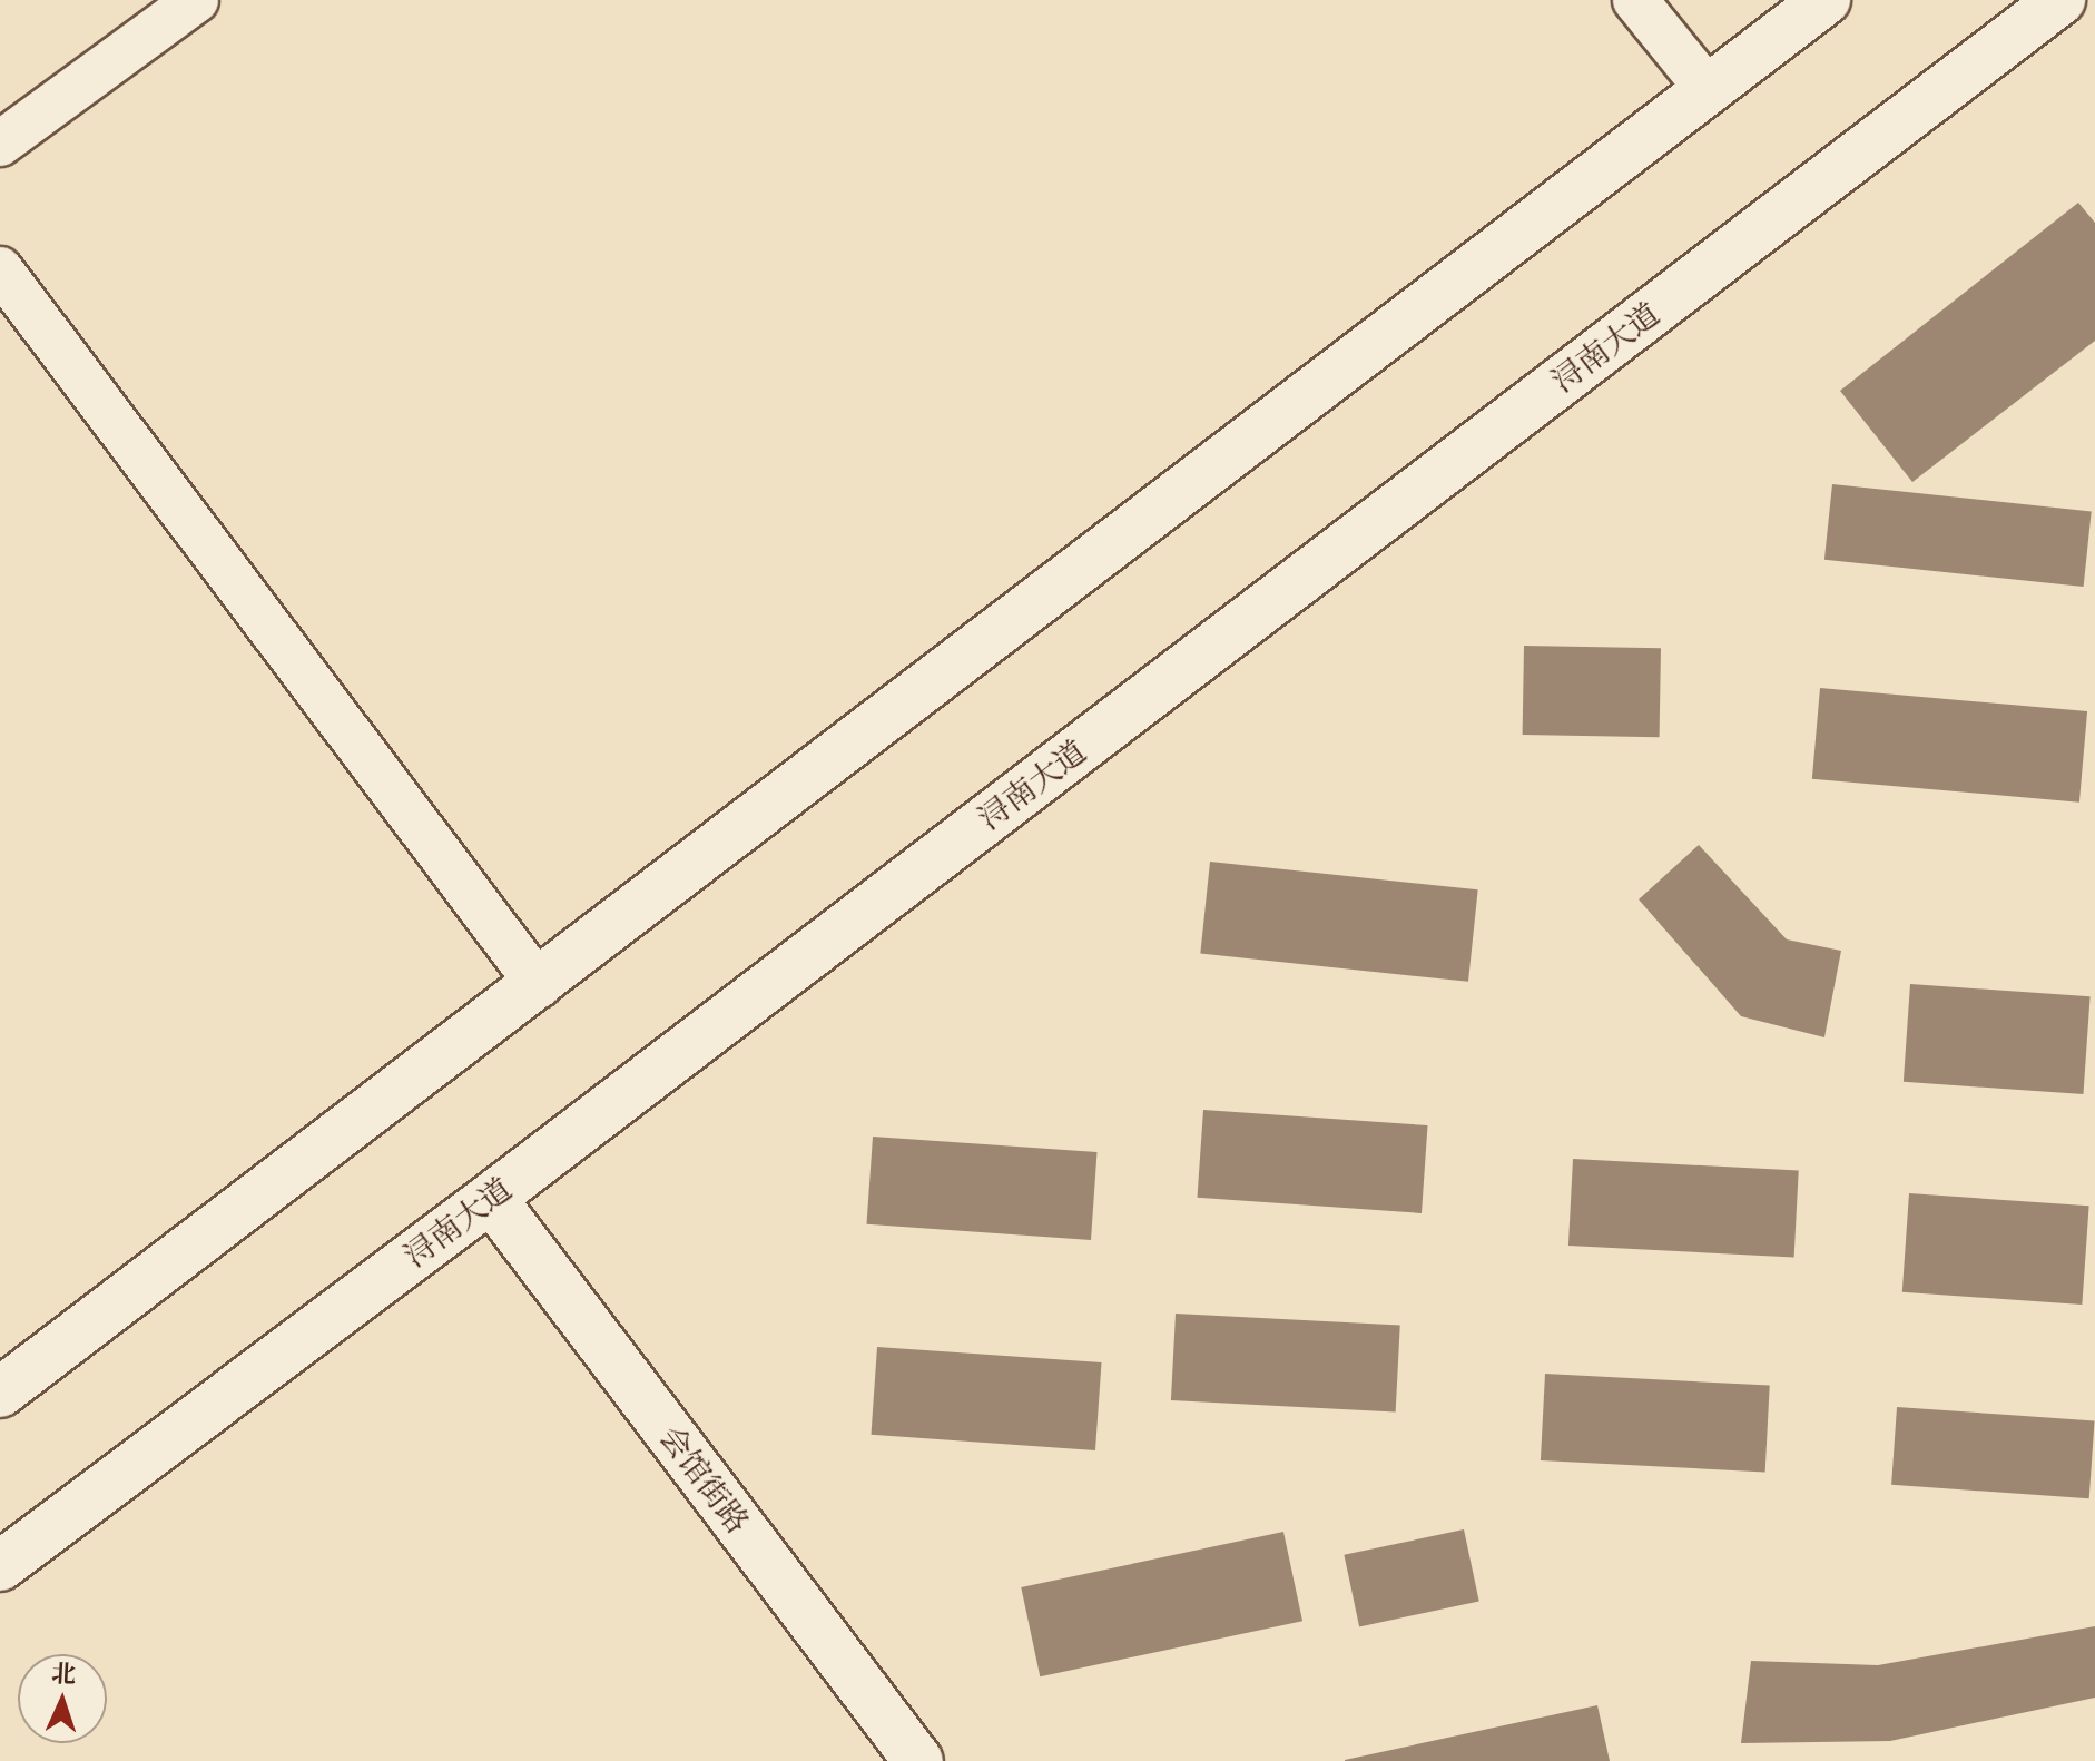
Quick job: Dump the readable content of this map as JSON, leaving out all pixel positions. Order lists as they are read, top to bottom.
{
  "streets": {
    "main road": ["浔南大道", "会馆街路"]
  },
  "crossings": [
    ["浔南大道", "会馆街路"]
  ],
  "north": "top"
}
